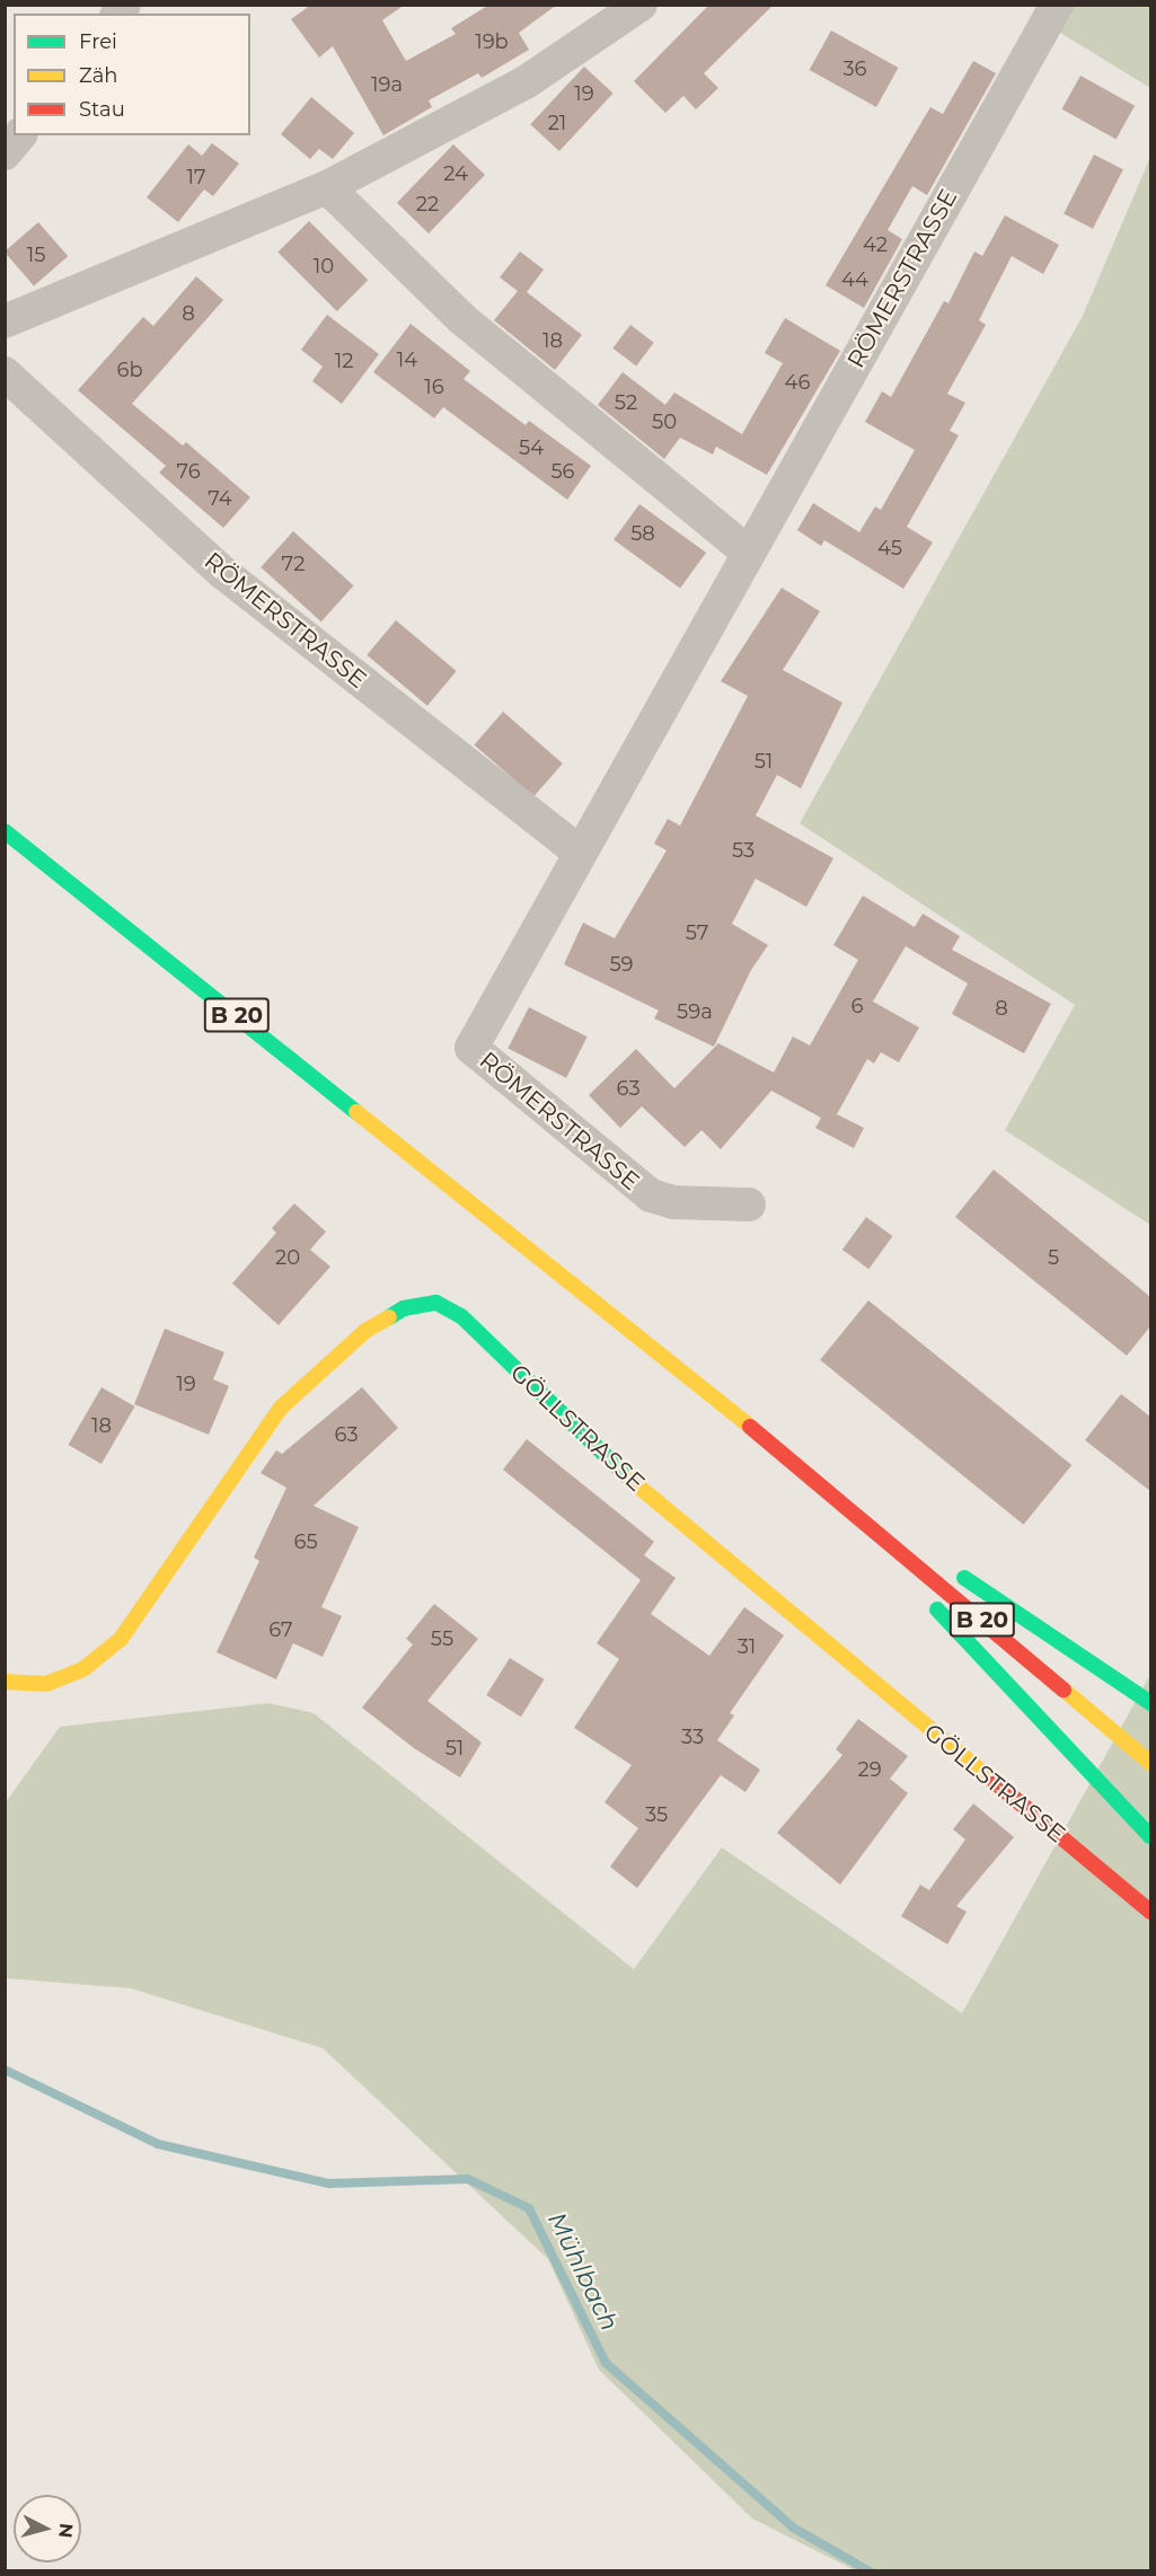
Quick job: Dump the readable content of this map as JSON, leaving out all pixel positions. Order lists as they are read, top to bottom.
{
  "streets": {
    "main road": ["B 20", "GÖLLSTRASSE"],
    "street": ["RÖMERSTRASSE"]
  },
  "water": ["Mühlbach"],
  "house_numbers": [
    "19b",
    "36",
    "19a",
    "19",
    "21",
    "24",
    "17",
    "22",
    "42",
    "15",
    "10",
    "44",
    "8",
    "18",
    "14",
    "12",
    "6b",
    "46",
    "16",
    "52",
    "50",
    "54",
    "76",
    "56",
    "74",
    "58",
    "45",
    "72",
    "51",
    "53",
    "57",
    "59",
    "6",
    "8",
    "59a",
    "63",
    "20",
    "5",
    "19",
    "18",
    "63",
    "65",
    "67",
    "55",
    "31",
    "33",
    "51",
    "29",
    "35"
  ],
  "legend": ["Frei", "Zäh", "Stau"],
  "north": "right"
}
